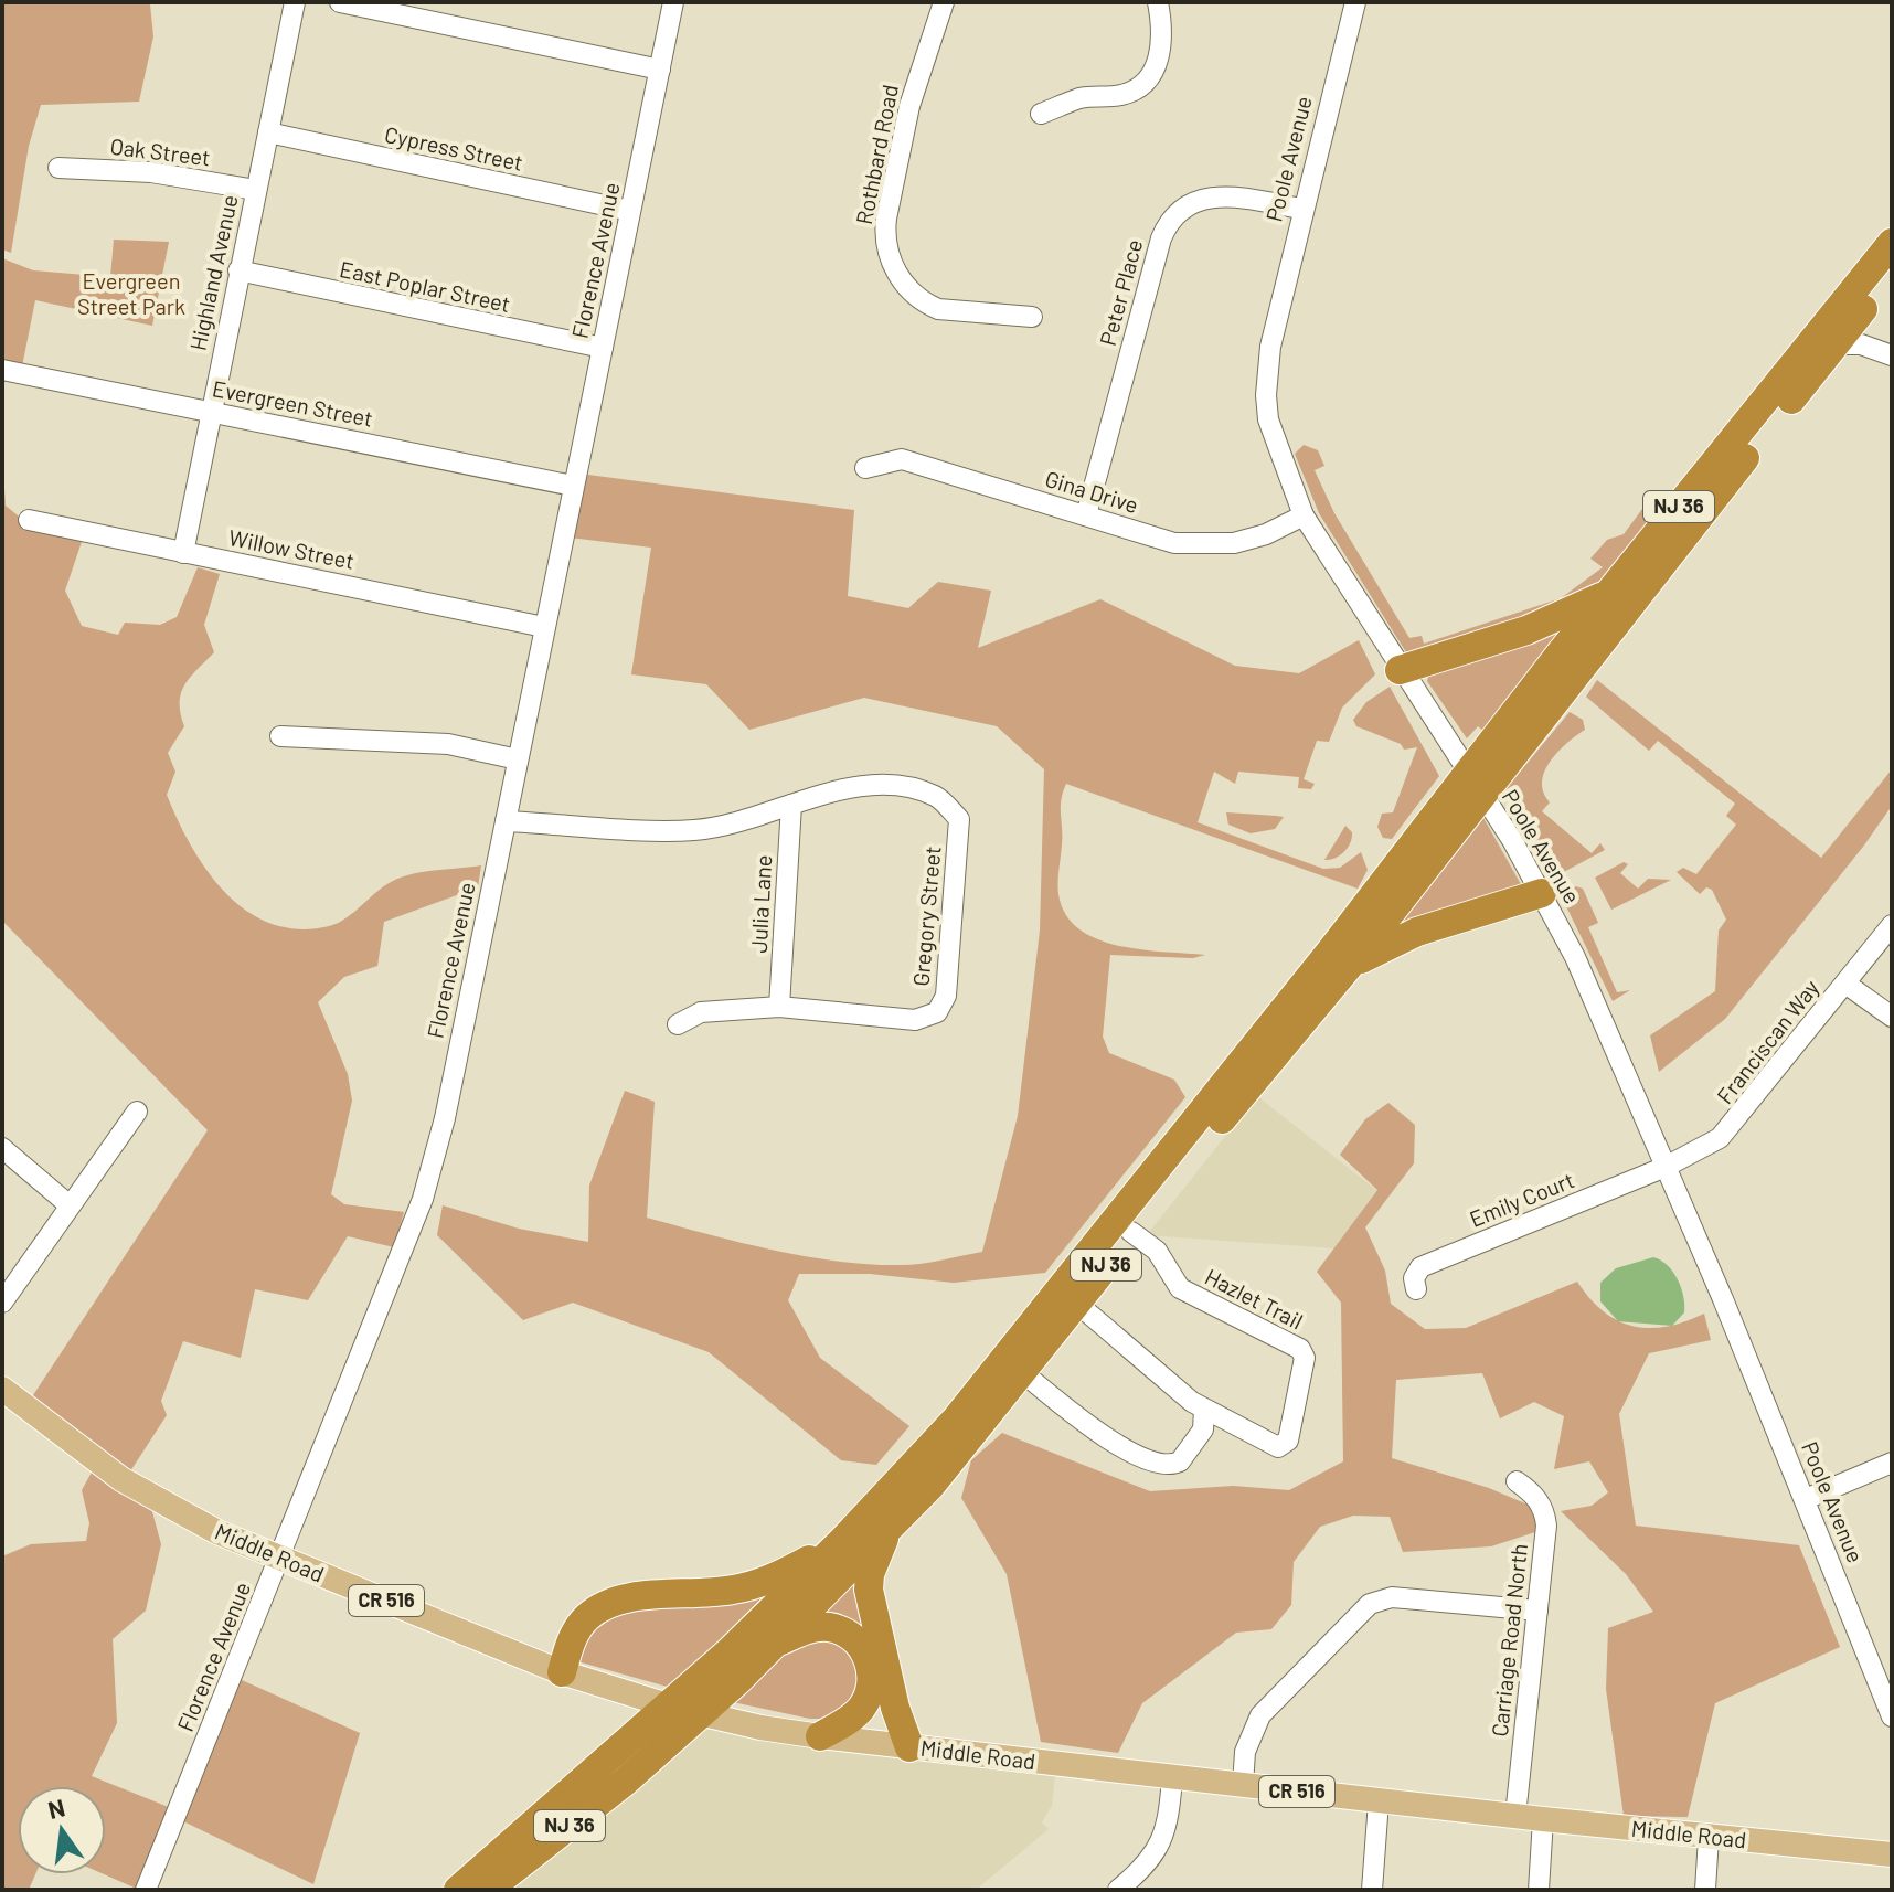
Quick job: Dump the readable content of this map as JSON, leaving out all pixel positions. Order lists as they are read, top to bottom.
{
  "streets": {
    "highway": ["NJ 36"],
    "main road": ["Middle Road", "CR 516"],
    "street": [
      "Cypress Street",
      "Oak Street",
      "Rothbard Road",
      "Poole Avenue",
      "Florence Avenue",
      "Highland Avenue",
      "East Poplar Street",
      "Peter Place",
      "Evergreen Street",
      "Gina Drive",
      "Willow Street",
      "Julia Lane",
      "Gregory Street",
      "Franciscan Way",
      "Emily Court",
      "Hazlet Trail",
      "Carriage Road North"
    ]
  },
  "crossings": [
    ["Cypress Street", "Florence Avenue"],
    ["Cypress Street", "Highland Avenue"],
    ["Oak Street", "Highland Avenue"],
    ["Poole Avenue", "Peter Place"],
    ["Poole Avenue", "Gina Drive"],
    ["Poole Avenue", "NJ 36"],
    ["Poole Avenue", "Franciscan Way"],
    ["Poole Avenue", "Emily Court"],
    ["Florence Avenue", "East Poplar Street"],
    ["Florence Avenue", "Evergreen Street"],
    ["Florence Avenue", "Willow Street"],
    ["Florence Avenue", "Gregory Street"],
    ["Florence Avenue", "Middle Road"],
    ["Highland Avenue", "East Poplar Street"],
    ["Highland Avenue", "Evergreen Street"],
    ["Highland Avenue", "Willow Street"],
    ["Peter Place", "Gina Drive"],
    ["NJ 36", "Hazlet Trail"],
    ["NJ 36", "Middle Road"],
    ["Julia Lane", "Gregory Street"],
    ["Franciscan Way", "Emily Court"],
    ["Middle Road", "Carriage Road North"]
  ],
  "parks": ["Evergreen Street Park"],
  "north": "top"
}
